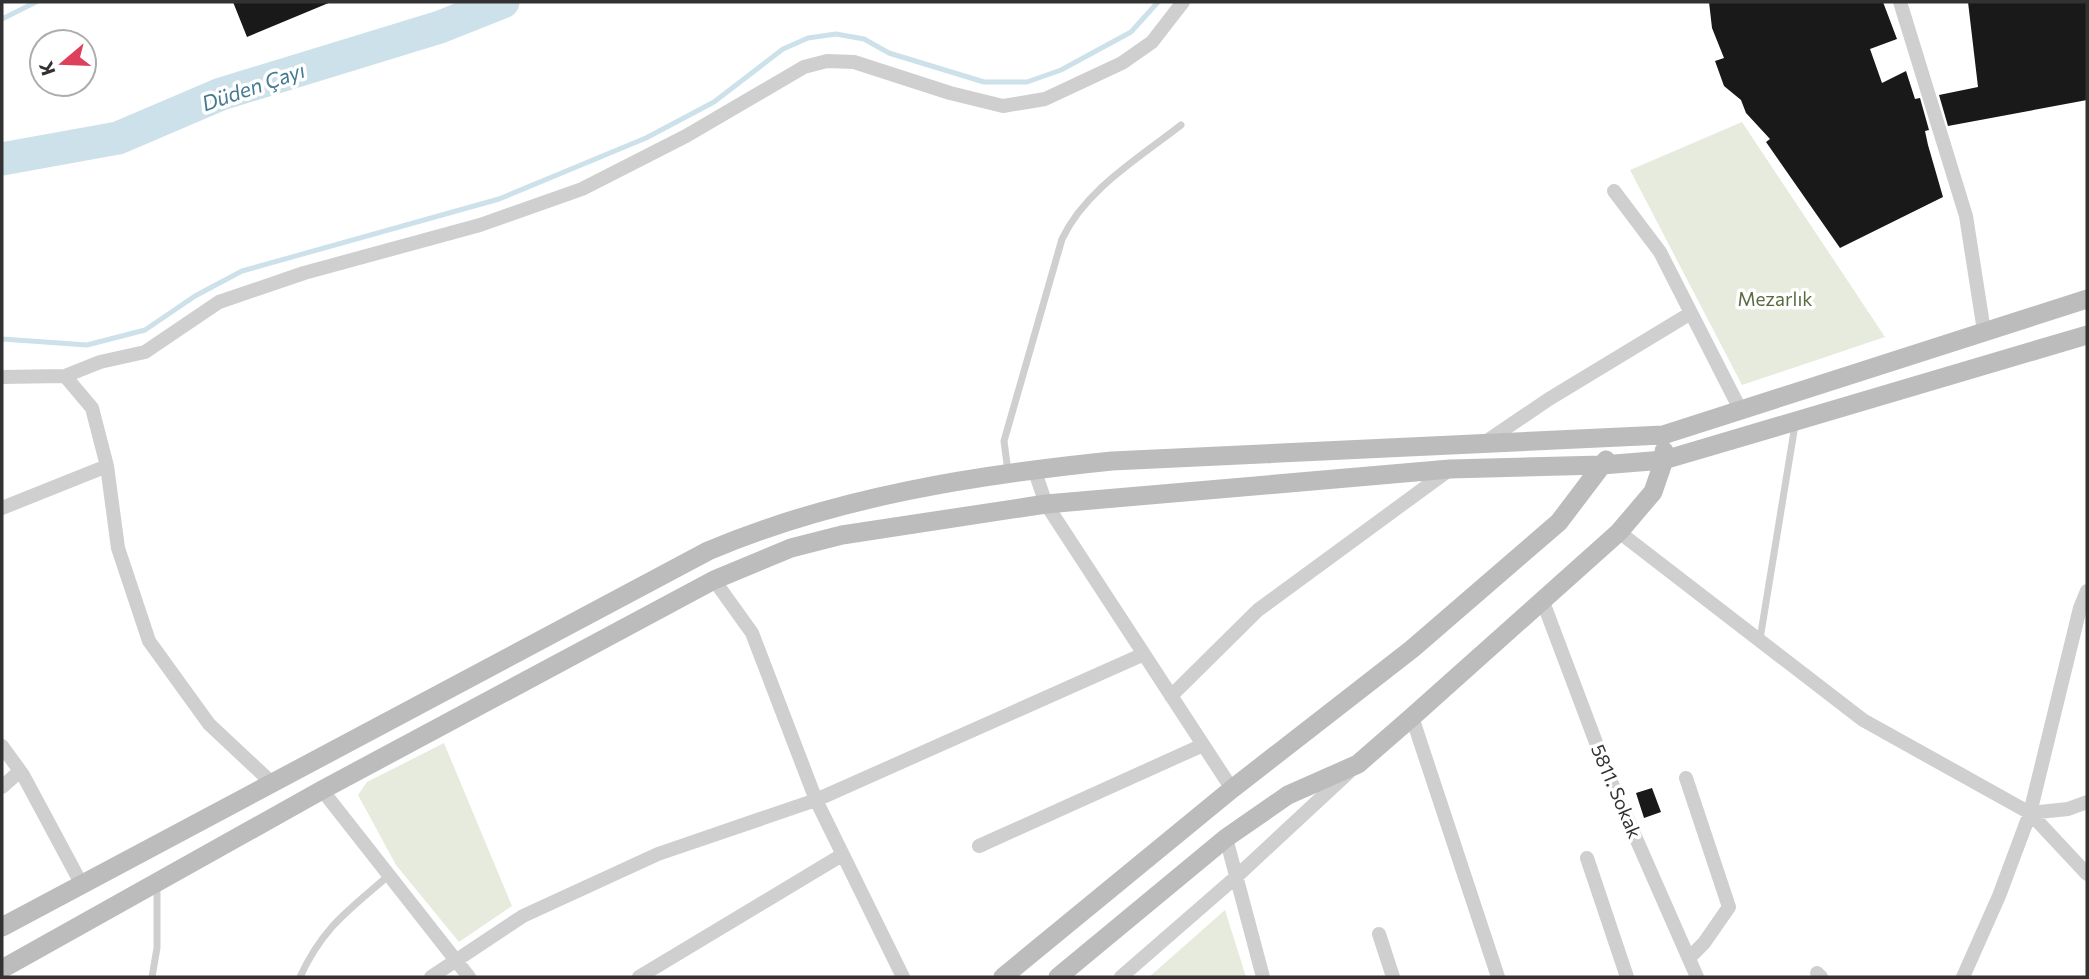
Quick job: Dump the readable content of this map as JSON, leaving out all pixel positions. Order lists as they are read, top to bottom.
{
  "streets": {
    "street": ["5811. Sokak"]
  },
  "water": ["Düden Çayı"],
  "parks": ["Mezarlık"],
  "north": "left"
}
